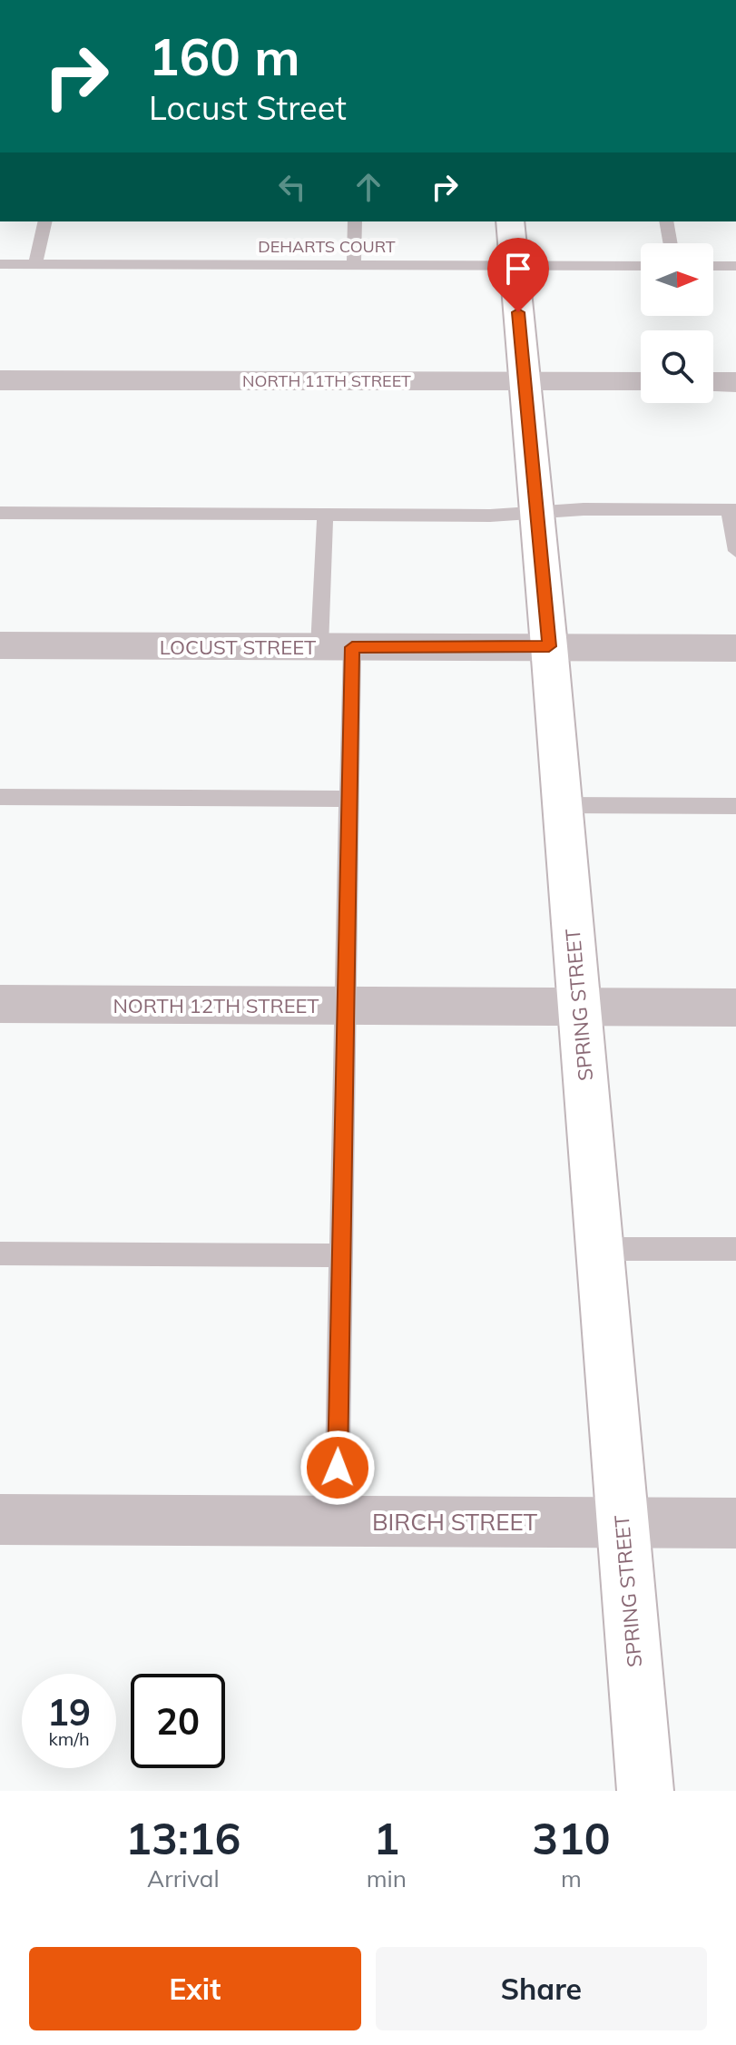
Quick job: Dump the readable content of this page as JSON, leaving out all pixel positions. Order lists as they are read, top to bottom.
{
  "streets": {
    "main road": ["SPRING STREET"],
    "street": [
      "NORTH 11TH STREET",
      "LOCUST STREET",
      "NORTH 12TH STREET",
      "BIRCH STREET"
    ],
    "lane": ["DEHARTS COURT"]
  },
  "crossings": [
    ["DEHARTS COURT", "SPRING STREET"],
    ["NORTH 11TH STREET", "SPRING STREET"],
    ["LOCUST STREET", "SPRING STREET"],
    ["SPRING STREET", "NORTH 12TH STREET"],
    ["SPRING STREET", "BIRCH STREET"]
  ],
  "north": "right",
  "page": {
    "turn": ["160 m", "Locust Street"],
    "speed": "19 km/h",
    "limit": "20",
    "eta": [
      "13:16",
      "Arrival",
      "1",
      "min",
      "310",
      "m"
    ],
    "buttons": ["Exit", "Share"]
  }
}
